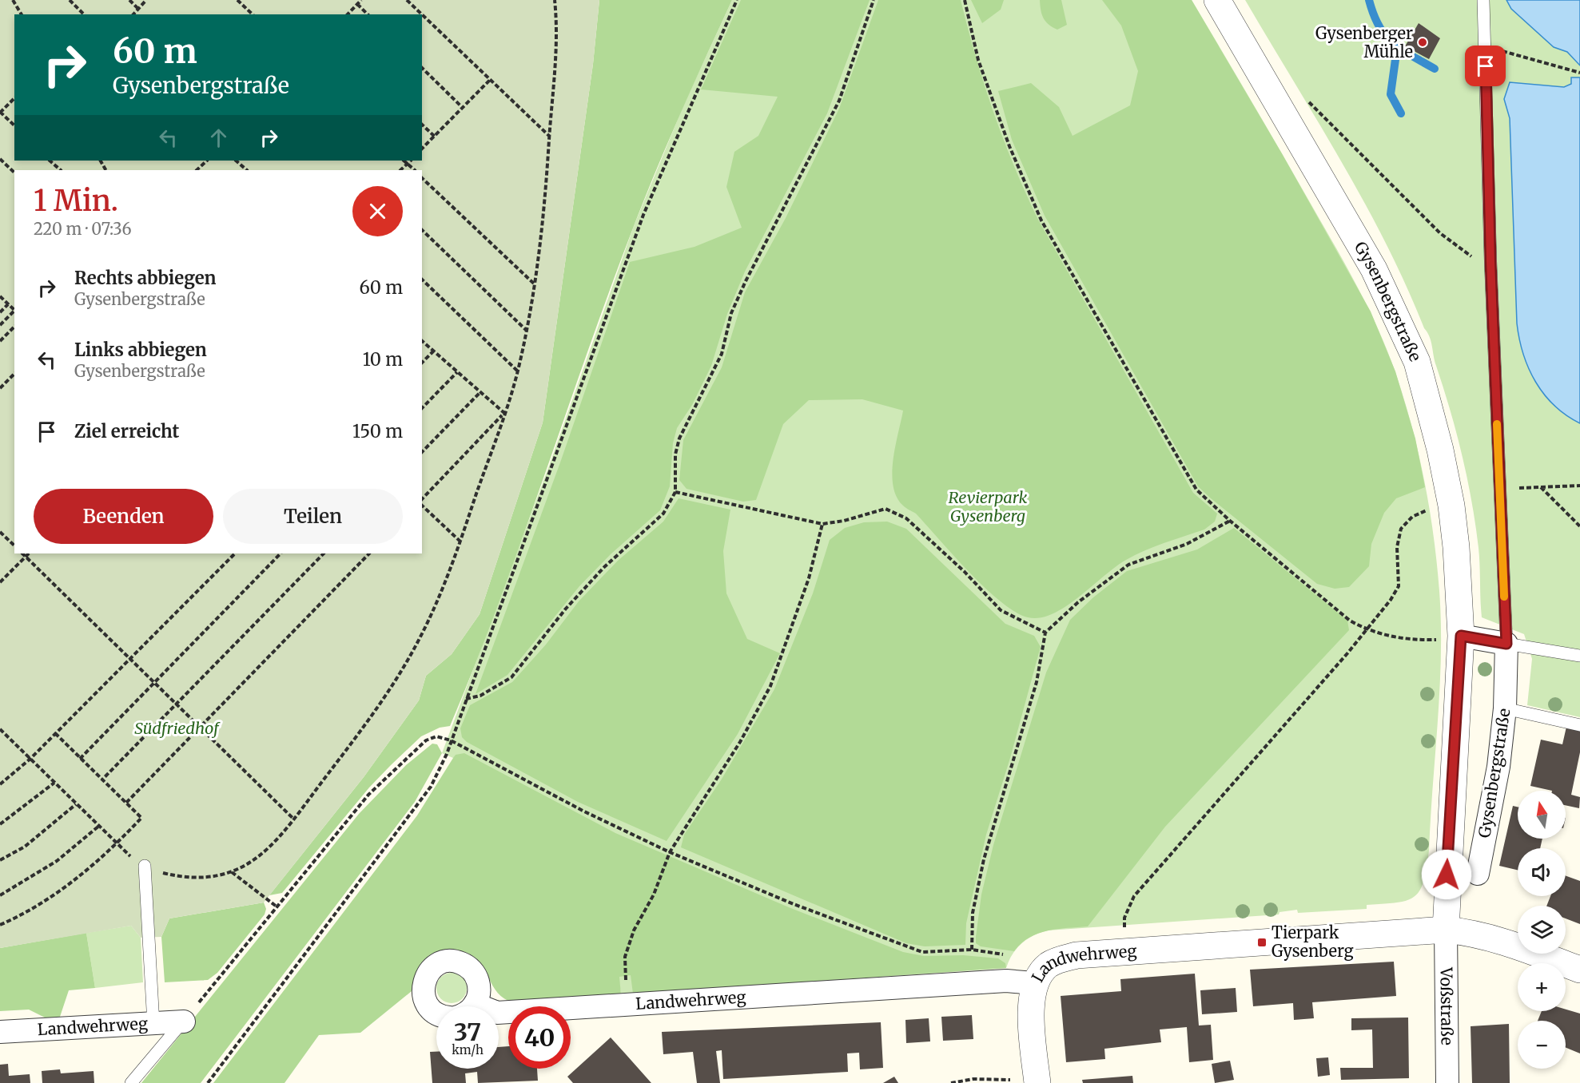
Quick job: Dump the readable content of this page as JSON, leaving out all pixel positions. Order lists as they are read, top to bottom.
{
  "streets": {
    "street": ["Gysenbergstraße", "Landwehrweg", "Voßstraße"]
  },
  "crossings": [
    ["Gysenbergstraße", "Landwehrweg"],
    ["Gysenbergstraße", "Voßstraße"],
    ["Landwehrweg", "Voßstraße"]
  ],
  "parks": ["Revierpark Gysenberg", "Südfriedhof"],
  "places": {
    "other": ["Gysenberger Mühle"],
    "transit": ["Tierpark Gysenberg"]
  },
  "north": "top",
  "page": {
    "turn": ["60 m", "Gysenbergstraße"],
    "heading": ["1 Min.", "220 m · 07:36"],
    "list": [
      {
        "name": "Rechts abbiegen",
        "note": "Gysenbergstraße",
        "value": "60 m"
      },
      {
        "name": "Links abbiegen",
        "note": "Gysenbergstraße",
        "value": "10 m"
      },
      {
        "name": "Ziel erreicht",
        "value": "150 m"
      }
    ],
    "buttons": ["Beenden", "Teilen"],
    "map_buttons": ["+", "−"],
    "speed": "37 km/h",
    "limit": "40"
  }
}
